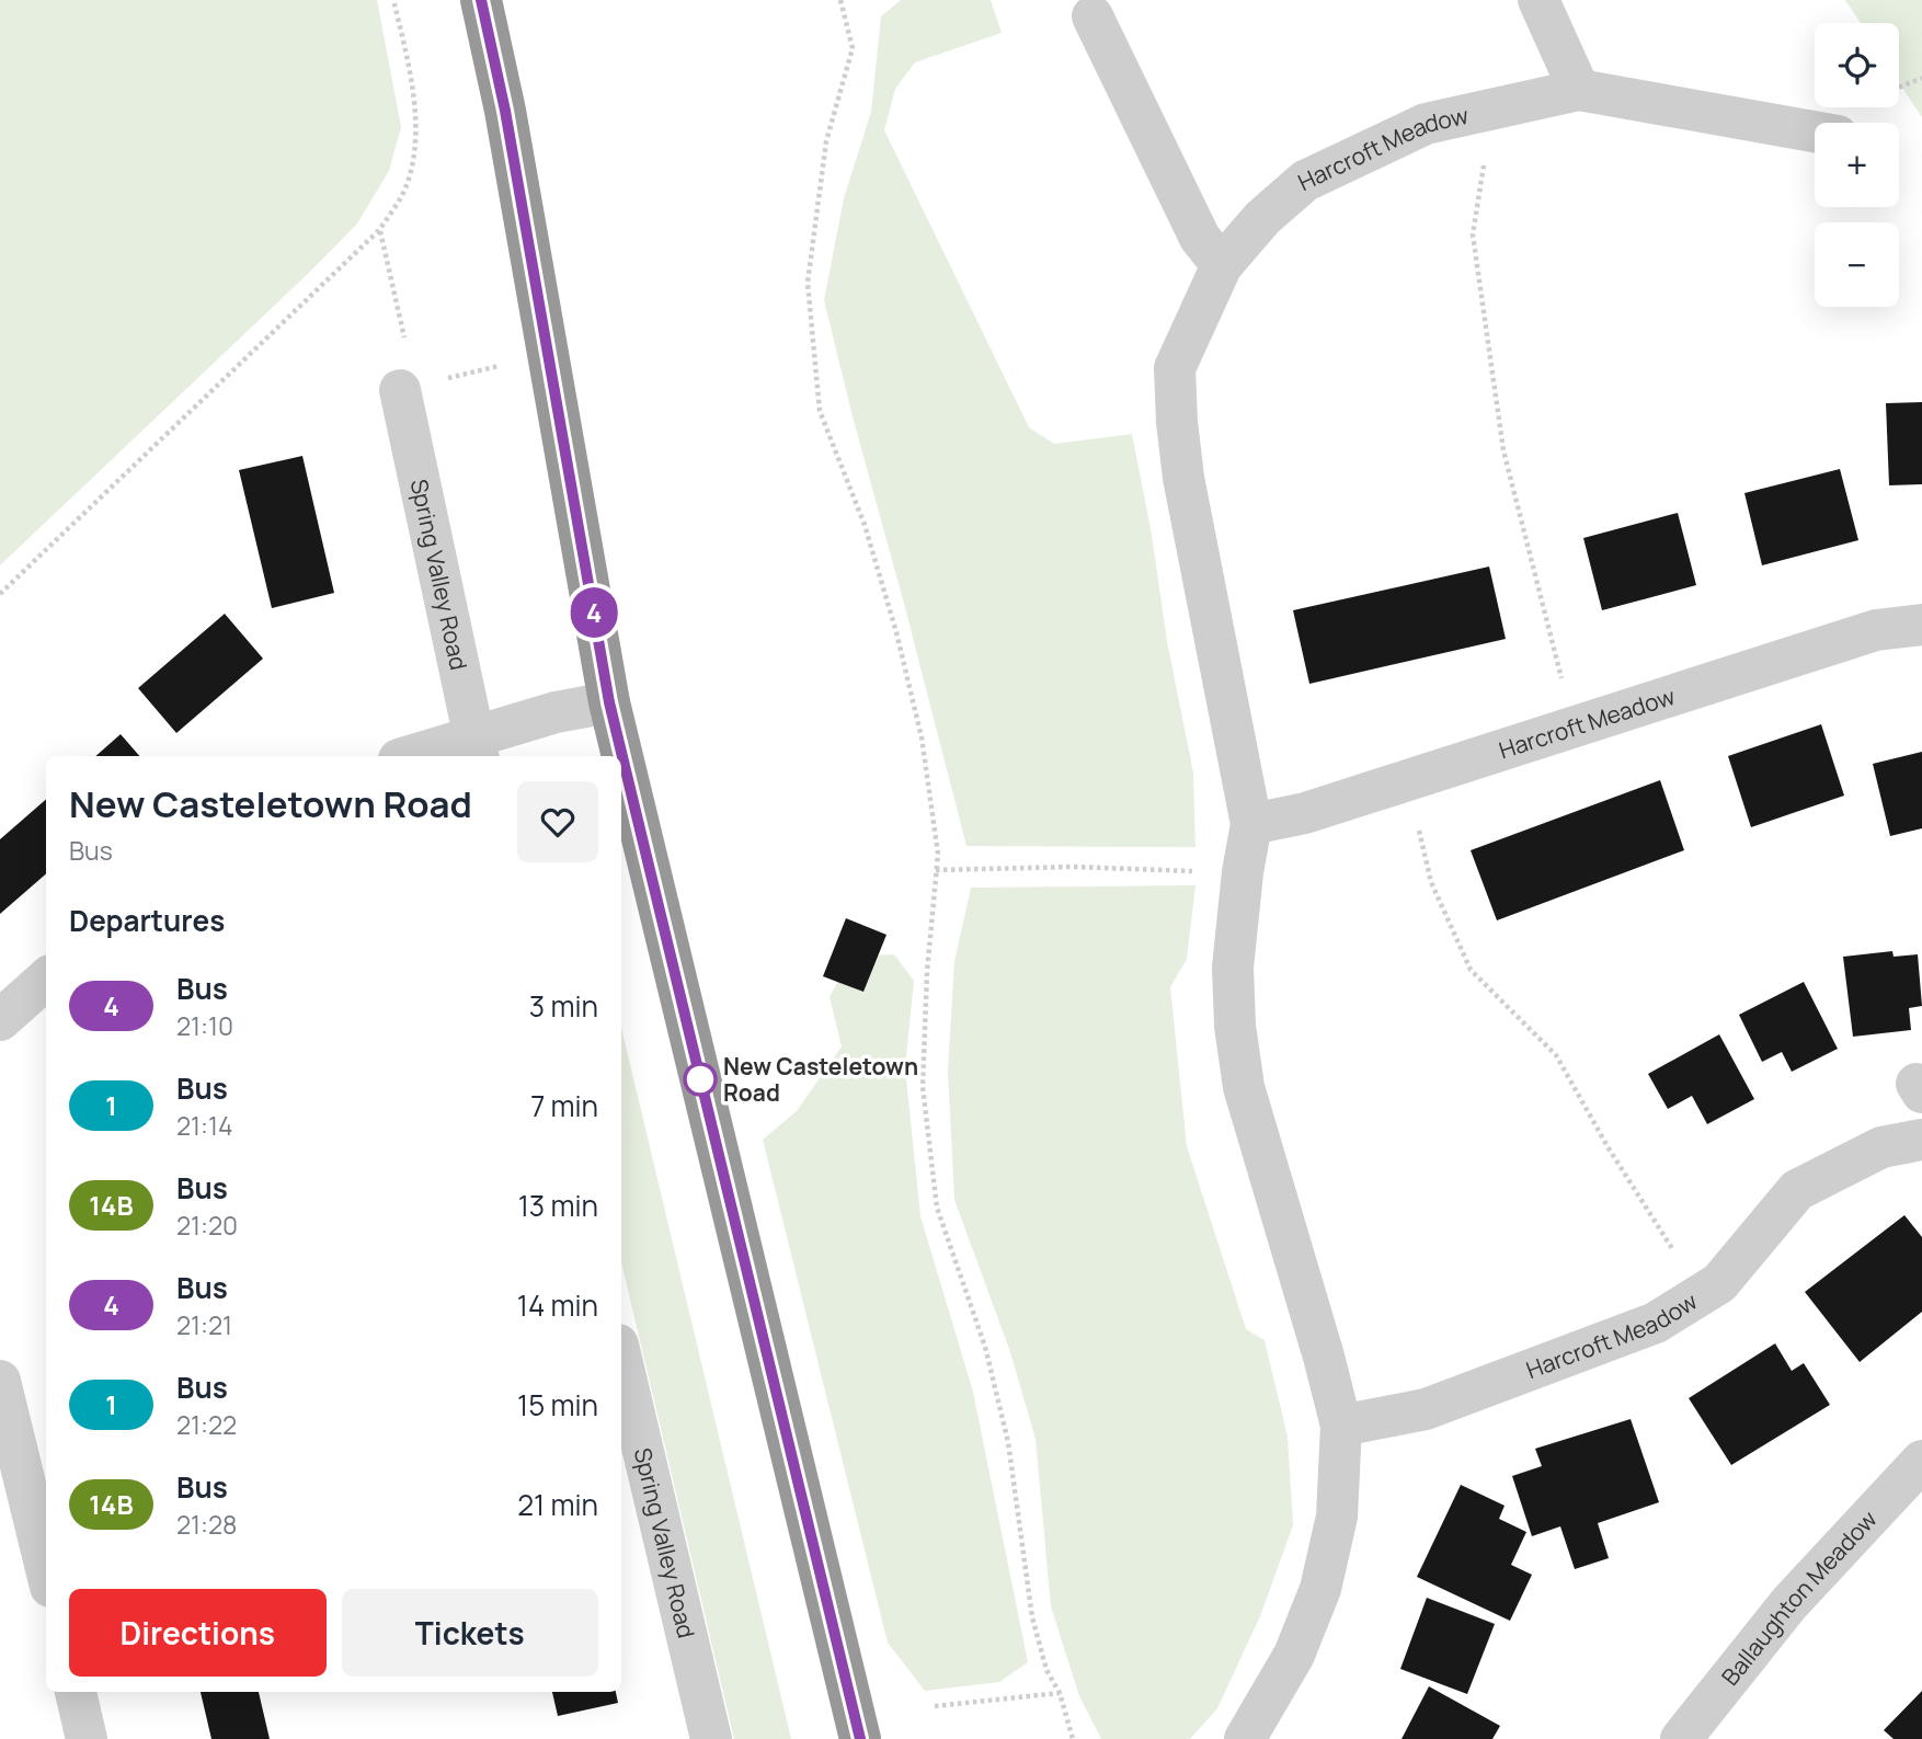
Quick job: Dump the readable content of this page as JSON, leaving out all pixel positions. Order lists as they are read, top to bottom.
{
  "streets": {
    "street": ["Harcroft Meadow", "Spring Valley Road", "Ballaughton Meadow"]
  },
  "places": ["New Casteletown Road"],
  "lines": ["bus line 4"],
  "page": {
    "on_map": "4",
    "map_buttons": ["+", "−"],
    "heading": [
      ["New Casteletown Road", "Bus"],
      "Departures"
    ],
    "list": [
      {
        "mark": "4",
        "name": "Bus",
        "note": "21:10",
        "value": "3 min"
      },
      {
        "mark": "1",
        "name": "Bus",
        "note": "21:14",
        "value": "7 min"
      },
      {
        "mark": "14B",
        "name": "Bus",
        "note": "21:20",
        "value": "13 min"
      },
      {
        "mark": "4",
        "name": "Bus",
        "note": "21:21",
        "value": "14 min"
      },
      {
        "mark": "1",
        "name": "Bus",
        "note": "21:22",
        "value": "15 min"
      },
      {
        "mark": "14B",
        "name": "Bus",
        "note": "21:28",
        "value": "21 min"
      }
    ],
    "buttons": ["Directions", "Tickets"]
  }
}
